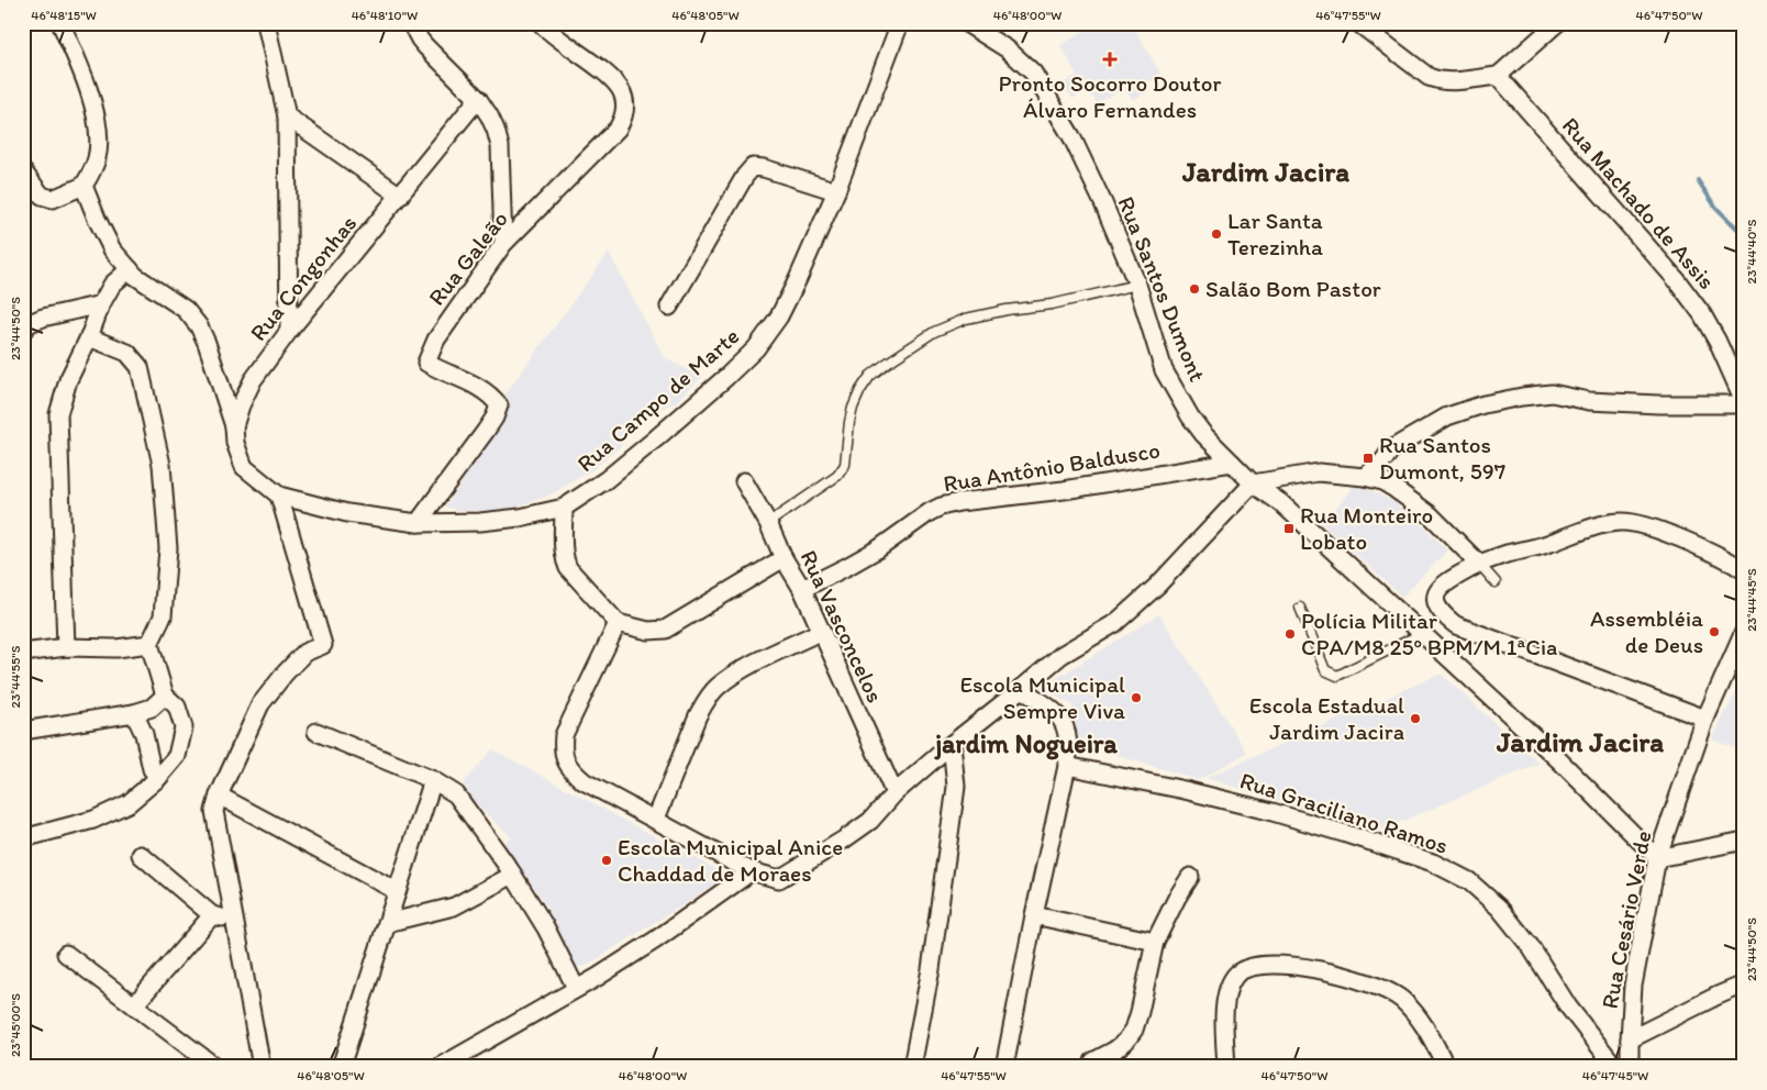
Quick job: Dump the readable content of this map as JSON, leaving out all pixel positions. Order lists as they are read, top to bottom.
{
  "streets": {
    "street": [
      "Rua Machado de Assis",
      "Rua Galeão",
      "Rua Congonhas",
      "Rua Santos Dumont",
      "Rua Campo de Marte",
      "Rua Antônio Baldusco",
      "Rua Vasconcelos",
      "Rua Graciliano Ramos",
      "Rua Cesário Verde"
    ]
  },
  "crossings": [
    ["Rua Galeão", "Rua Campo de Marte"],
    ["Rua Congonhas", "Rua Campo de Marte"],
    ["Rua Santos Dumont", "Rua Antônio Baldusco"],
    ["Rua Antônio Baldusco", "Rua Vasconcelos"]
  ],
  "districts": ["Jardim Jacira", "Jardim Jacira", "jardim Nogueira"],
  "places": {
    "health": ["Pronto Socorro Doutor Álvaro Fernandes"],
    "other": [
      "Lar Santa Terezinha",
      "Salão Bom Pastor",
      "Assembléia de Deus",
      "Polícia Militar CPA/M8 25º BPM/M 1ªCia",
      "Escola Municipal Sempre Viva",
      "Escola Estadual Jardim Jacira",
      "Escola Municipal Anice Chaddad de Moraes"
    ],
    "transit": ["Rua Santos Dumont, 597", "Rua Monteiro Lobato"]
  },
  "coordinates": [
    "46°48'15\"W",
    "46°48'10\"W",
    "46°48'05\"W",
    "46°48'00\"W",
    "46°47'55\"W",
    "46°47'50\"W",
    "23°44'40\"S",
    "23°44'50\"S",
    "23°44'45\"S",
    "23°44'55\"S",
    "23°45'00\"S",
    "46°47'45\"W"
  ]
}
